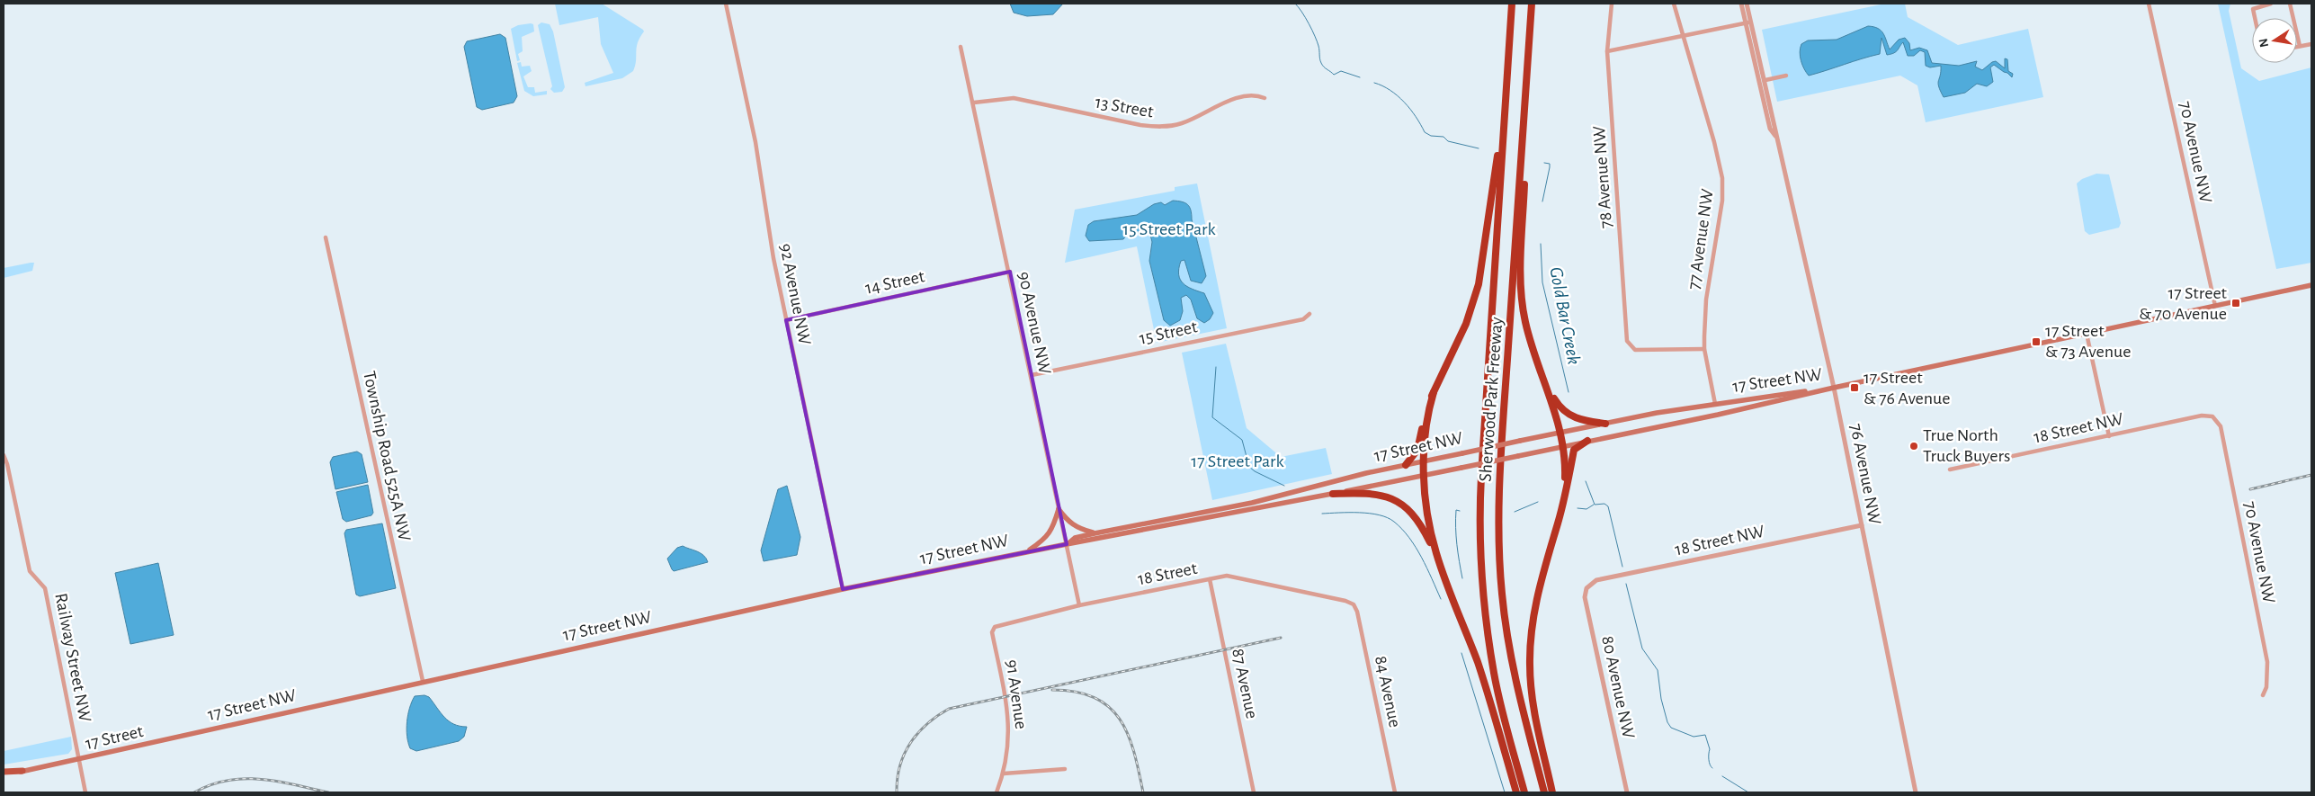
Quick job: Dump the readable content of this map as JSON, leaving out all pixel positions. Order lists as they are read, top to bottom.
{
  "streets": {
    "highway": ["Sherwood Park Freeway"],
    "main road": ["17 Street NW", "17 Street"],
    "street": [
      "13 Street",
      "70 Avenue NW",
      "78 Avenue NW",
      "77 Avenue NW",
      "14 Street",
      "92 Avenue NW",
      "90 Avenue NW",
      "15 Street",
      "18 Street NW",
      "Township Road 525A NW",
      "76 Avenue NW",
      "18 Street",
      "Railway Street NW",
      "87 Avenue",
      "80 Avenue NW",
      "84 Avenue",
      "91 Avenue"
    ]
  },
  "crossings": [
    ["13 Street", "90 Avenue NW"],
    ["70 Avenue NW", "17 Street NW"],
    ["70 Avenue NW", "18 Street NW"],
    ["78 Avenue NW", "77 Avenue NW"],
    ["77 Avenue NW", "17 Street NW"],
    ["14 Street", "92 Avenue NW"],
    ["14 Street", "90 Avenue NW"],
    ["92 Avenue NW", "17 Street NW"],
    ["90 Avenue NW", "15 Street"],
    ["90 Avenue NW", "17 Street NW"],
    ["90 Avenue NW", "18 Street"],
    ["17 Street NW", "Township Road 525A NW"],
    ["17 Street NW", "76 Avenue NW"],
    ["17 Street NW", "17 Street"],
    ["18 Street NW", "76 Avenue NW"],
    ["18 Street NW", "80 Avenue NW"],
    ["18 Street", "87 Avenue"],
    ["18 Street", "84 Avenue"],
    ["18 Street", "91 Avenue"],
    ["Railway Street NW", "17 Street"]
  ],
  "water": ["Gold Bar Creek"],
  "parks": ["15 Street Park", "17 Street Park"],
  "places": {
    "transit": ["17 Street & 70 Avenue", "17 Street & 73 Avenue", "17 Street & 76 Avenue"],
    "other": ["True North Truck Buyers"]
  },
  "north": "left"
}
